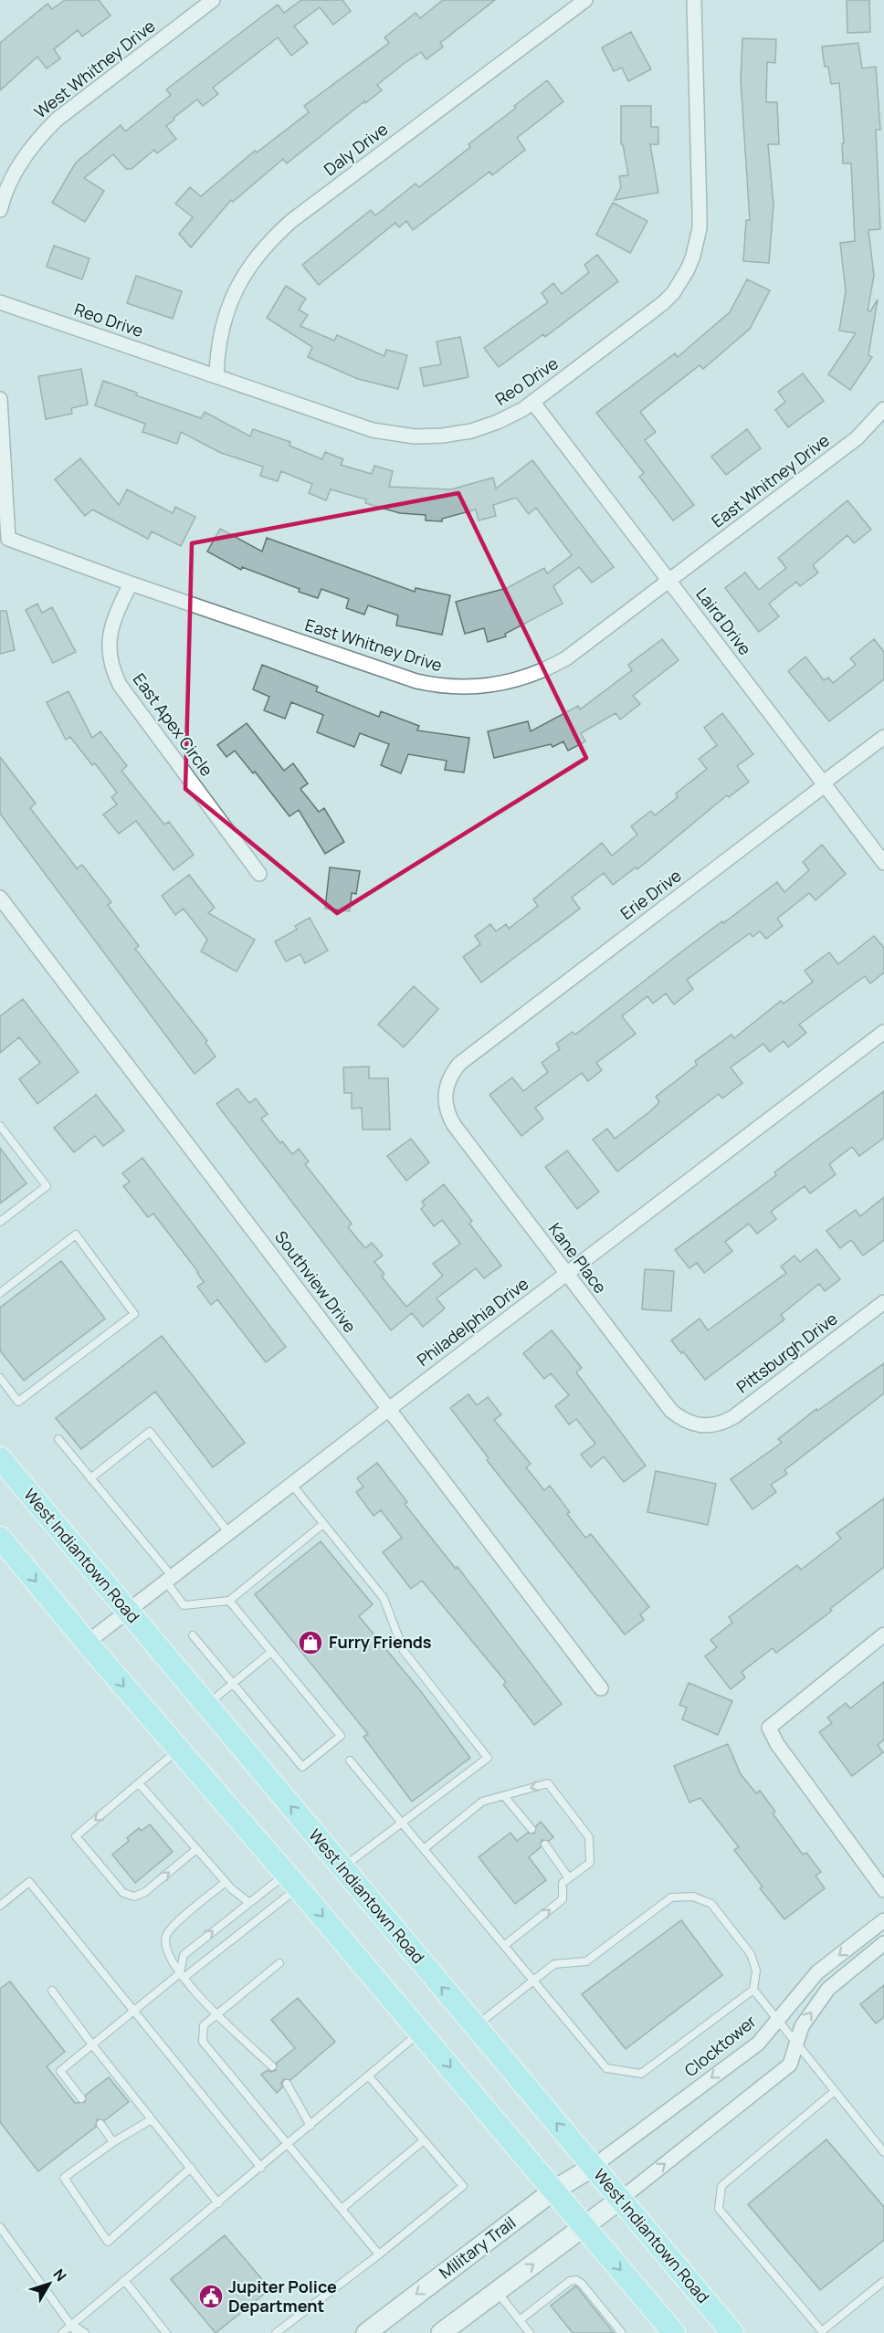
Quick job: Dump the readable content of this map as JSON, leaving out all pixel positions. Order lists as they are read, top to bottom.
{
  "streets": {
    "main road": ["West Indiantown Road", "Military Trail"],
    "street": [
      "West Whitney Drive",
      "Daly Drive",
      "Reo Drive",
      "East Whitney Drive",
      "Laird Drive",
      "East Apex Circle",
      "Erie Drive",
      "Kane Place",
      "Southview Drive",
      "Philadelphia Drive",
      "Pittsburgh Drive",
      "Clocktower"
    ]
  },
  "crossings": [
    ["Daly Drive", "Reo Drive"],
    ["Reo Drive", "Laird Drive"],
    ["East Whitney Drive", "Laird Drive"],
    ["East Whitney Drive", "East Apex Circle"],
    ["Laird Drive", "Erie Drive"],
    ["Erie Drive", "Kane Place"],
    ["Kane Place", "Philadelphia Drive"],
    ["Kane Place", "Pittsburgh Drive"],
    ["Southview Drive", "Philadelphia Drive"],
    ["Philadelphia Drive", "West Indiantown Road"],
    ["West Indiantown Road", "Clocktower"],
    ["West Indiantown Road", "Military Trail"],
    ["Clocktower", "Military Trail"]
  ],
  "places": {
    "shop": ["Furry Friends"],
    "public building": ["Jupiter Police Department"]
  },
  "north": "top right"
}
